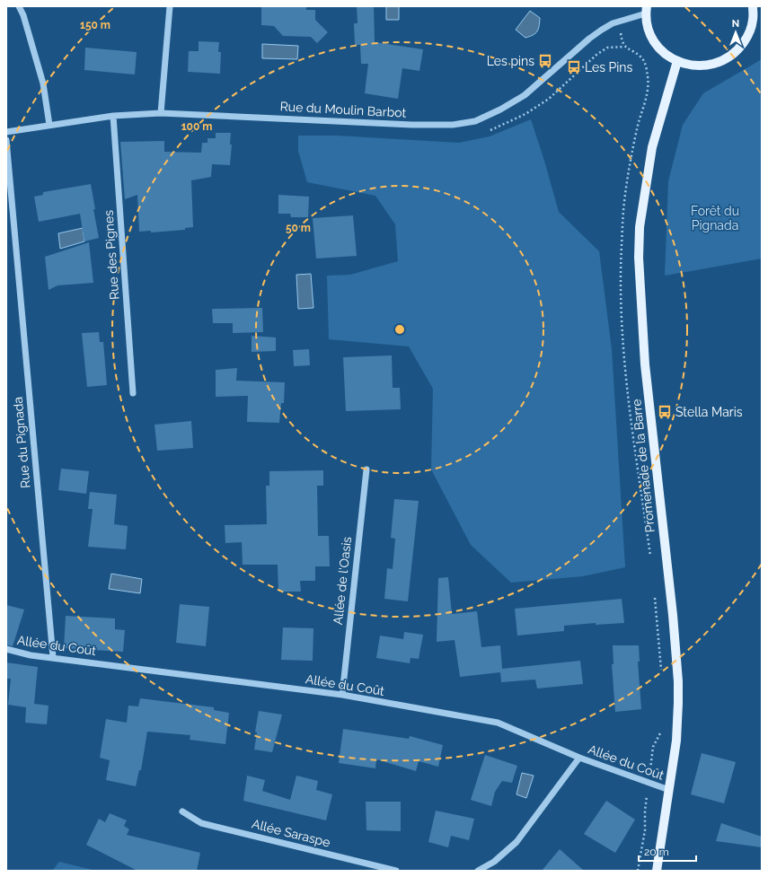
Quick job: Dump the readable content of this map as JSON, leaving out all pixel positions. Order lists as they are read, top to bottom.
{
  "streets": {
    "main road": ["Promenade de la Barre"],
    "street": [
      "Rue du Moulin Barbot",
      "Rue des Pignes",
      "Rue du Pignada",
      "Allée de l'Oasis",
      "Allée du Coût",
      "Allée Saraspe"
    ]
  },
  "crossings": [
    ["Rue du Moulin Barbot", "Rue des Pignes"],
    ["Rue du Pignada", "Allée du Coût"],
    ["Promenade de la Barre", "Allée du Coût"],
    ["Allée de l'Oasis", "Allée du Coût"]
  ],
  "parks": ["Forêt du Pignada"],
  "places": {
    "bus stop": ["Les pins", "Les Pins", "Stella Maris"]
  },
  "scale_bar": "20 m",
  "north": "top",
  "rings": ["150 m", "100 m", "50 m"]
}
